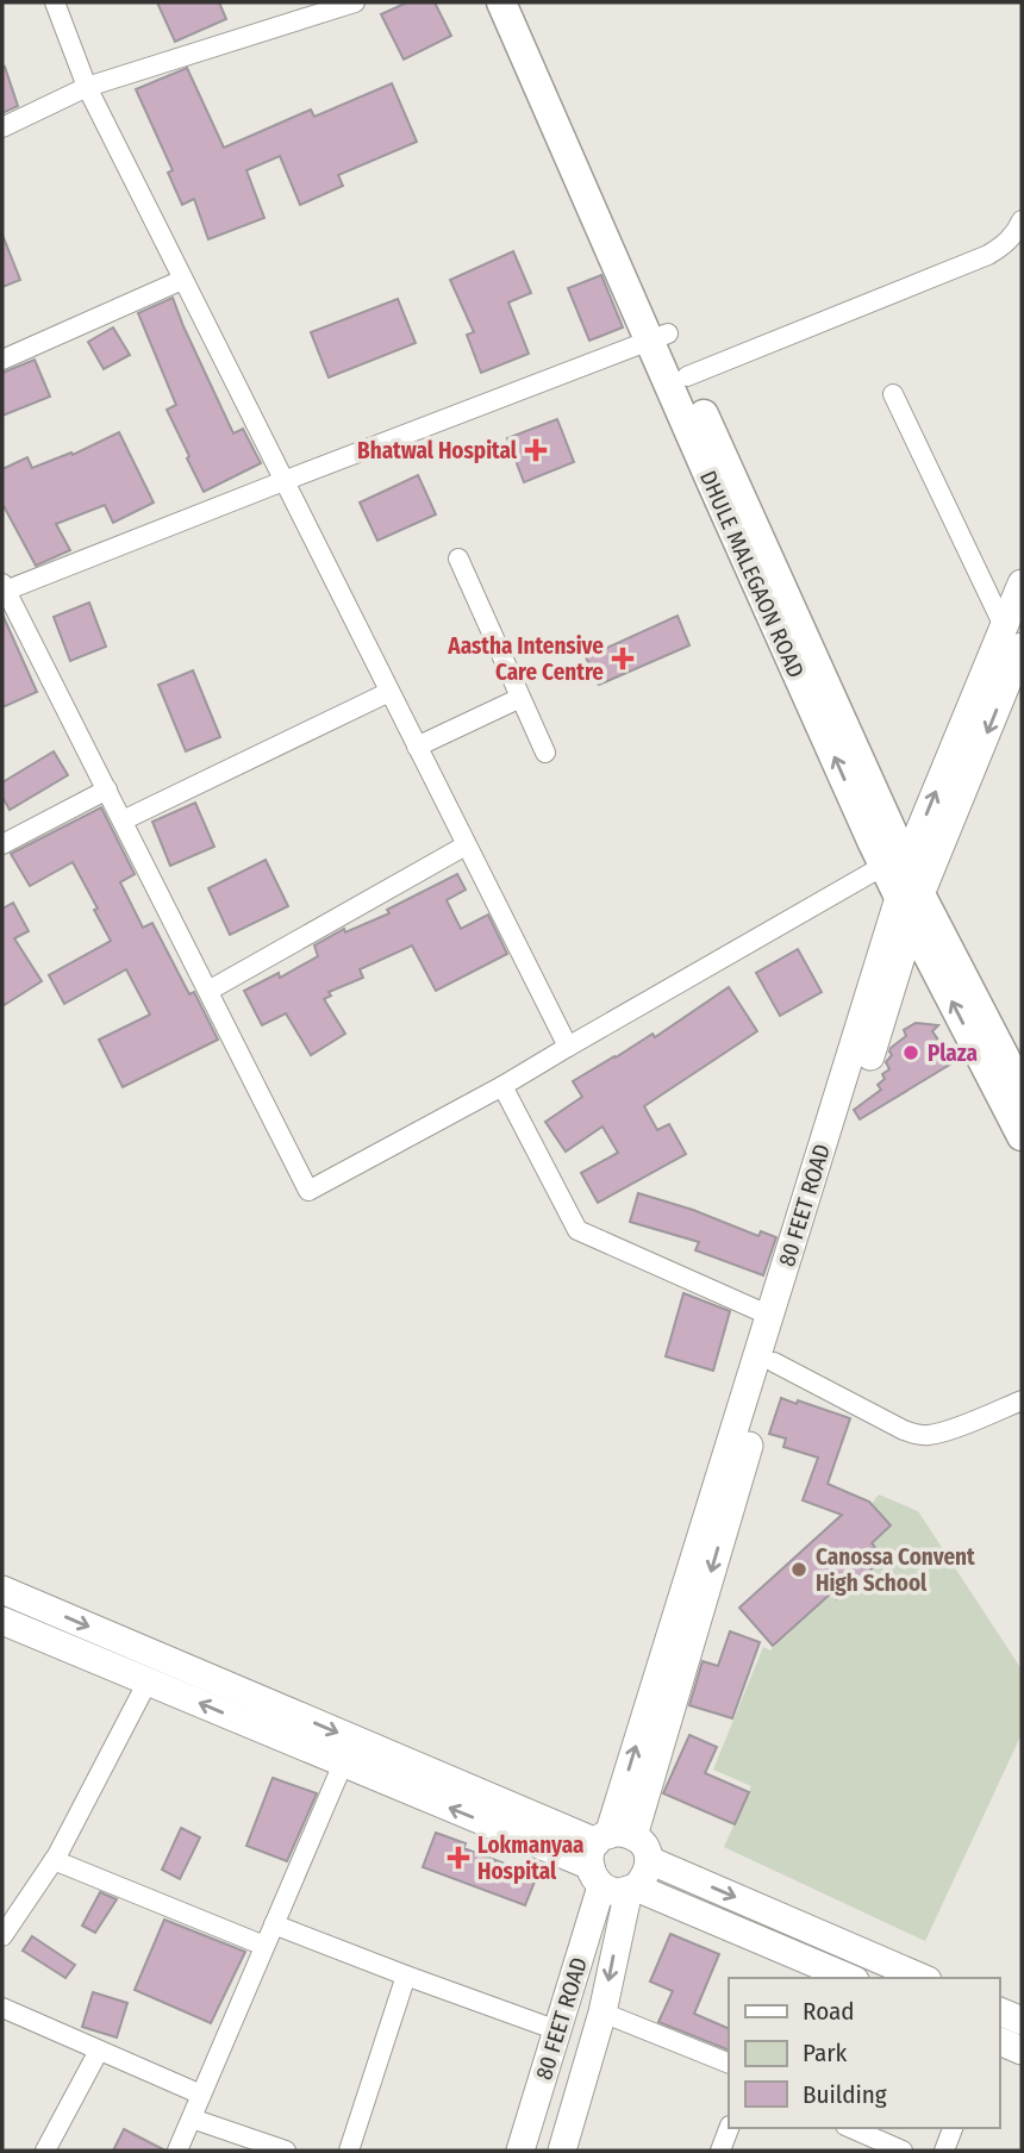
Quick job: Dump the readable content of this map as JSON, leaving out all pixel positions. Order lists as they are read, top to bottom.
{
  "streets": {
    "main road": ["DHULE MALEGAON ROAD", "80 FEET ROAD"]
  },
  "crossings": [
    ["DHULE MALEGAON ROAD", "80 FEET ROAD"]
  ],
  "places": {
    "health": ["Bhatwal Hospital", "Aastha Intensive Care Centre", "Lokmanyaa Hospital"],
    "other": ["Plaza", "Canossa Convent High School"]
  },
  "legend": ["Road", "Park", "Building"]
}
